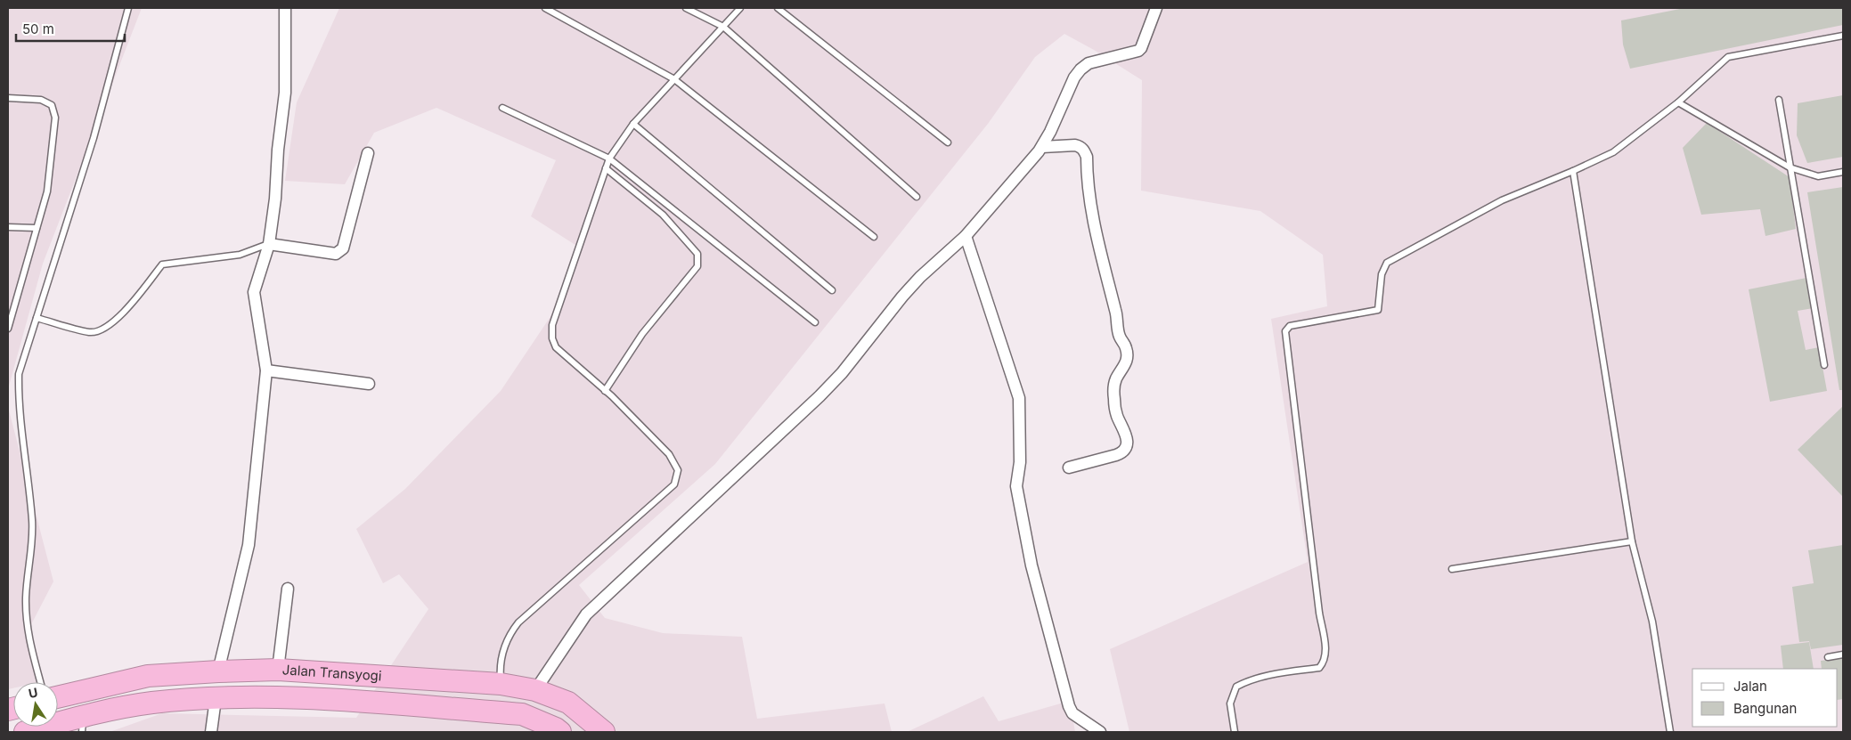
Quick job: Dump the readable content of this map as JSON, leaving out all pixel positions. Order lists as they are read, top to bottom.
{
  "streets": {
    "highway": ["Jalan Transyogi"]
  },
  "legend": ["Jalan", "Bangunan"],
  "scale_bar": "50 m",
  "north": "top"
}
